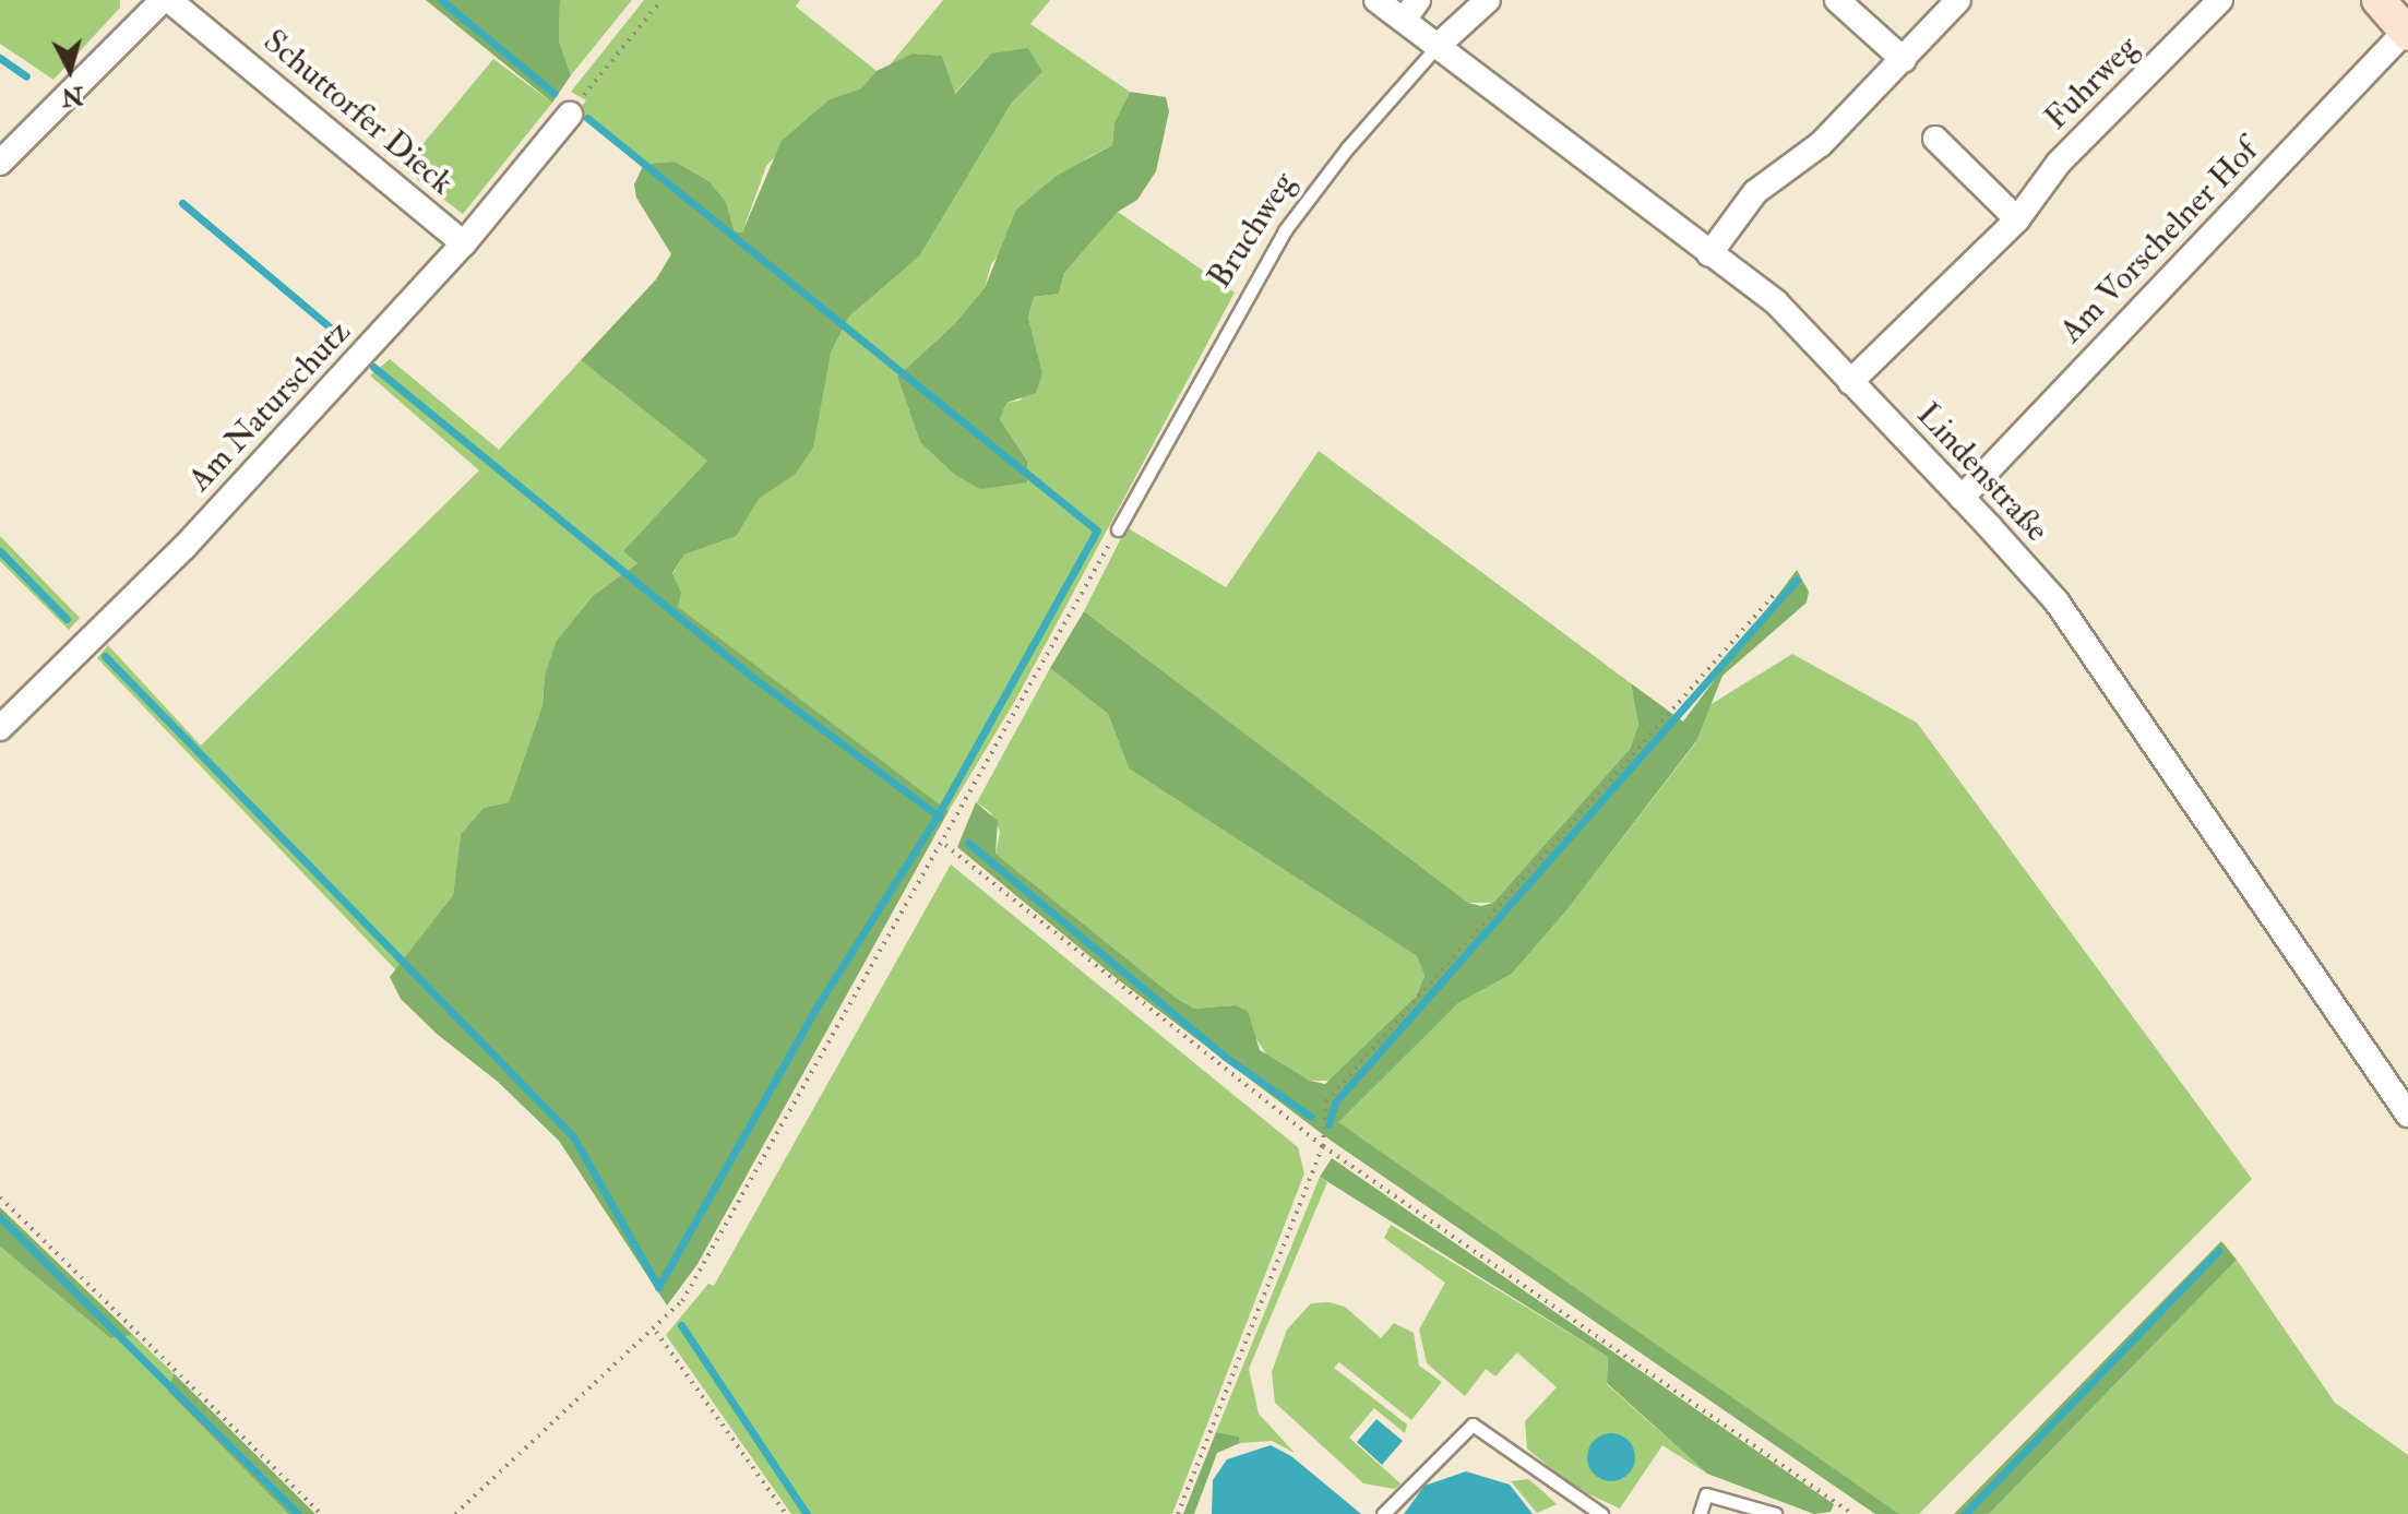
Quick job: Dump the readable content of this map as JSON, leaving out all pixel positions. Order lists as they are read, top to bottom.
{
  "streets": {
    "street": [
      "Fuhrweg",
      "Schuttorfer Dieck",
      "Bruchweg",
      "Am Vorschelner Hof",
      "Am Naturschutz",
      "Lindenstraße"
    ]
  },
  "crossings": [
    ["Fuhrweg", "Lindenstraße"],
    ["Schuttorfer Dieck", "Am Naturschutz"],
    ["Bruchweg", "Lindenstraße"],
    ["Am Vorschelner Hof", "Lindenstraße"]
  ],
  "north": "bottom"
}
